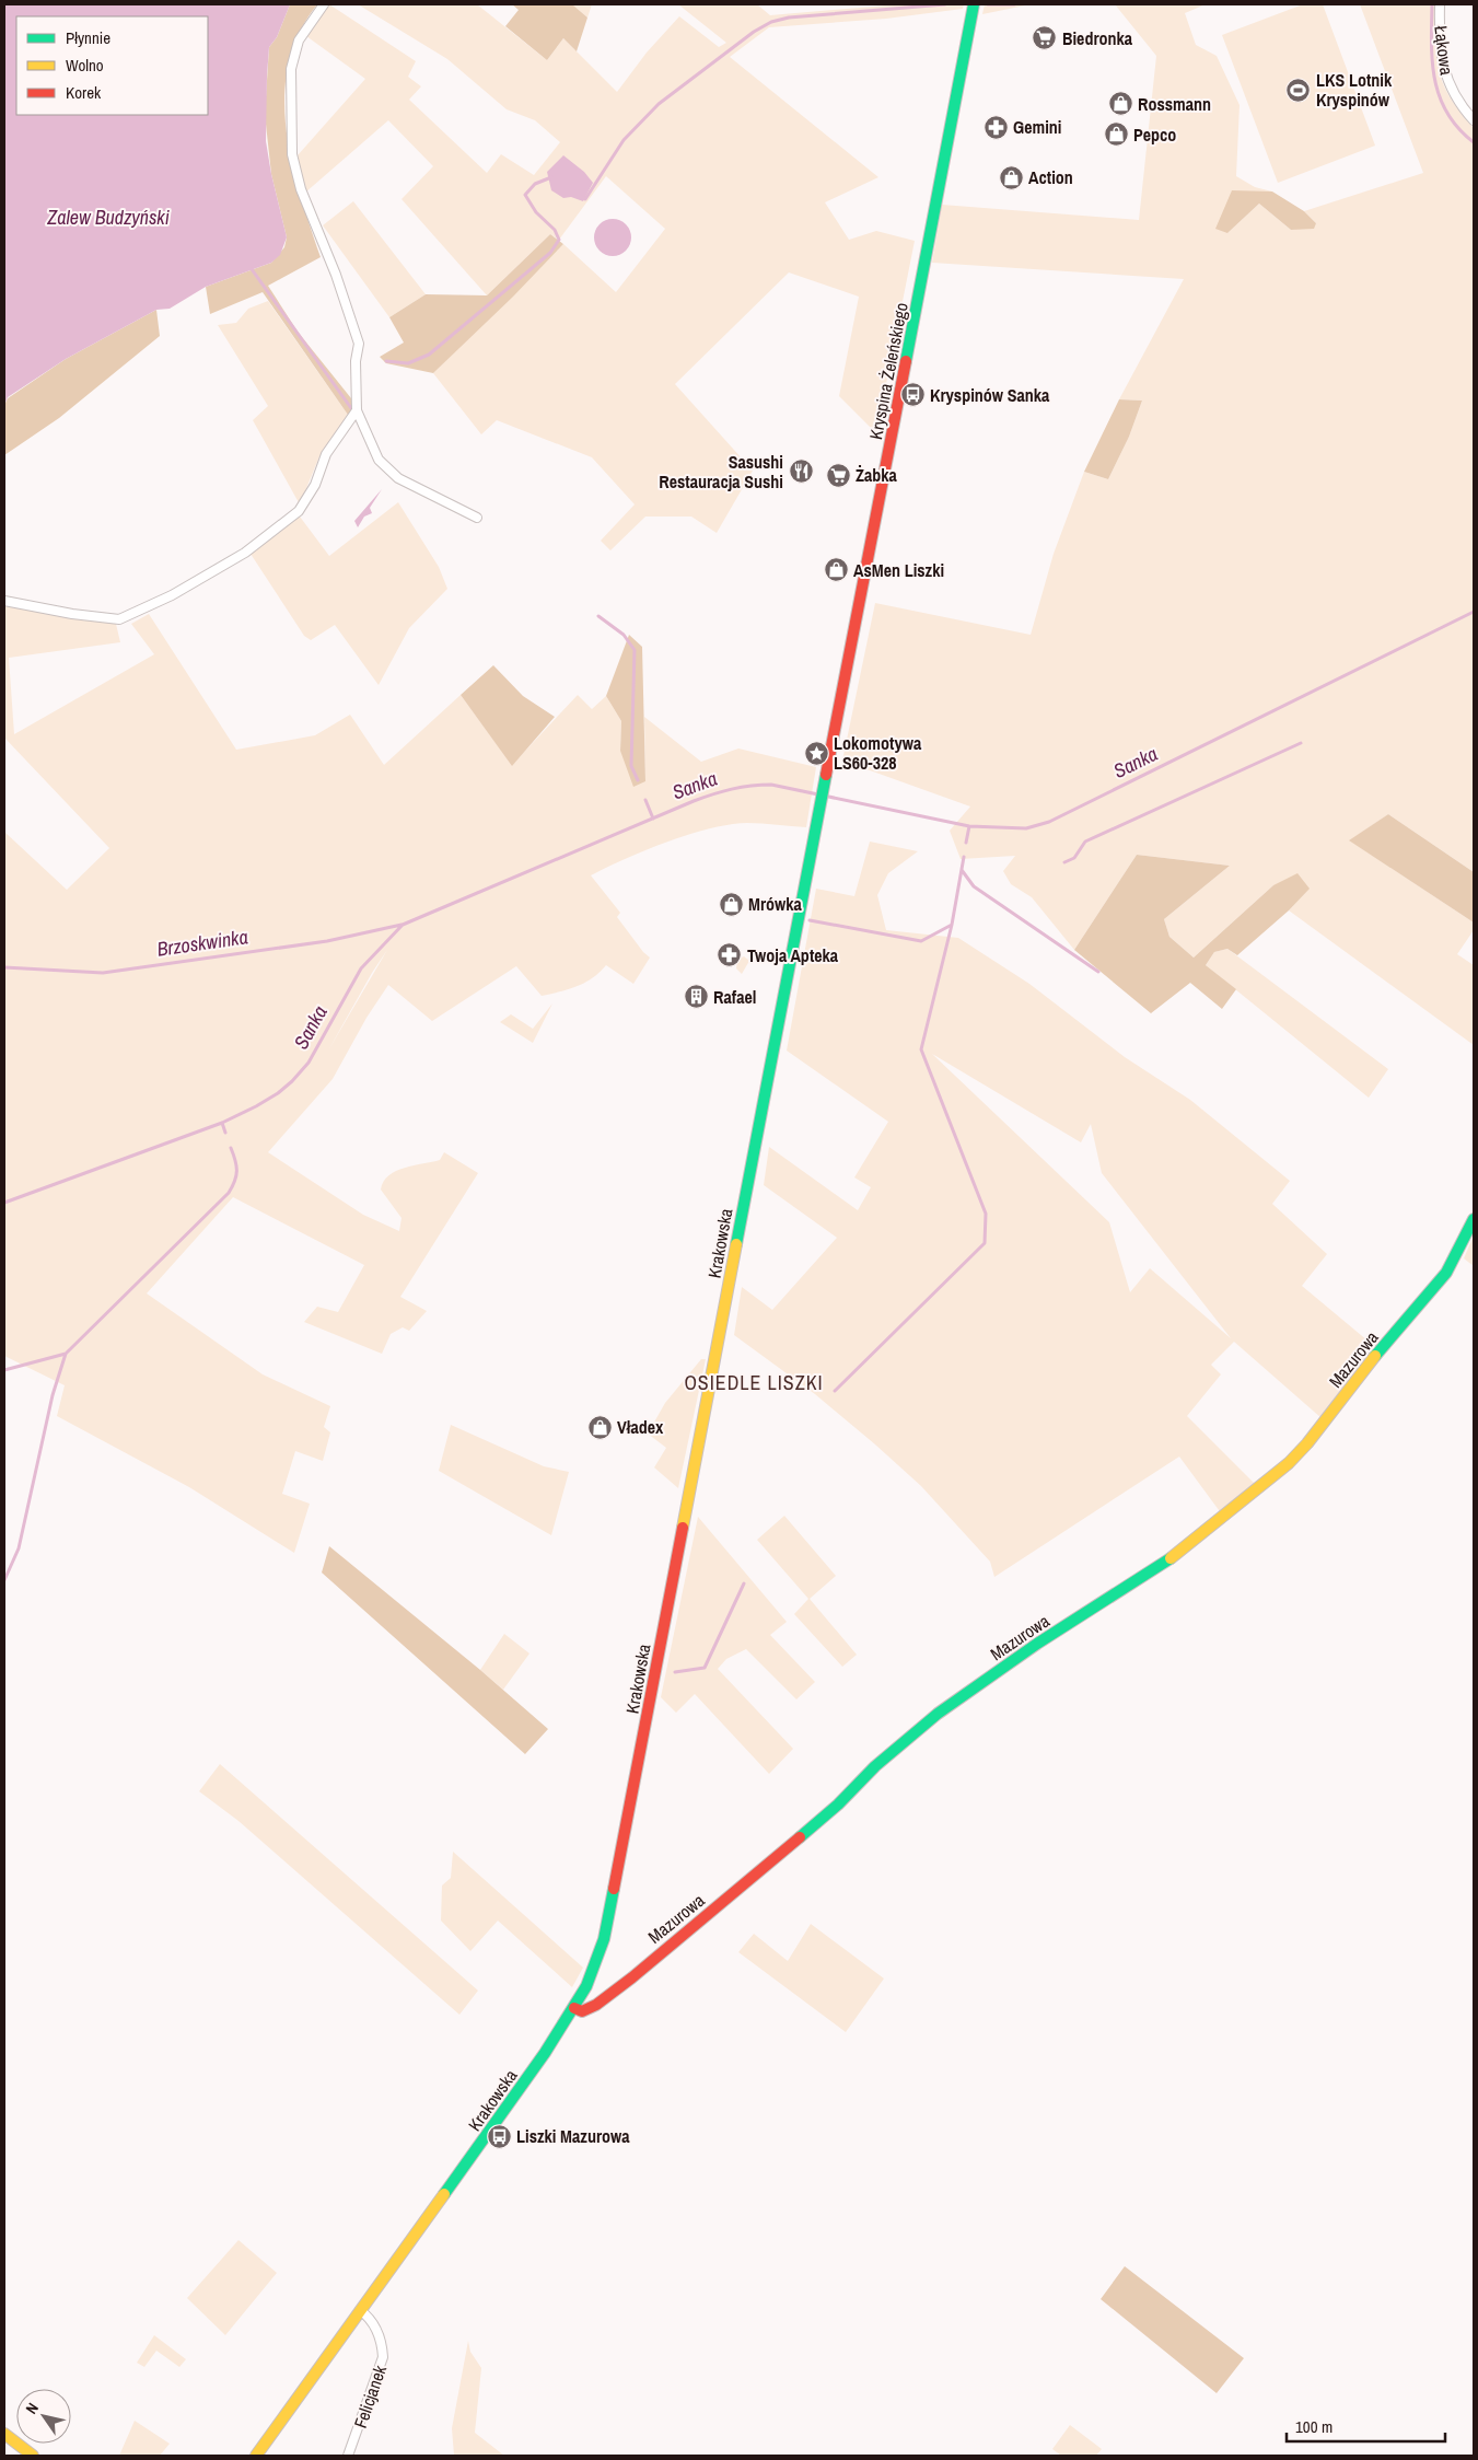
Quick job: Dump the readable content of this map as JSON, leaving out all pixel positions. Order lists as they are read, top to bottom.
{
  "streets": {
    "main road": ["Kryspina Żeleńskiego", "Krakowska", "Mazurowa"],
    "street": ["Łąkowa", "Felicjanek"]
  },
  "crossings": [
    ["Kryspina Żeleńskiego", "Krakowska"],
    ["Krakowska", "Mazurowa"],
    ["Krakowska", "Felicjanek"]
  ],
  "districts": ["OSIEDLE LISZKI"],
  "water": ["Zalew Budzyński", "Sanka", "Brzoskwinka"],
  "places": {
    "supermarket": ["Biedronka", "Żabka"],
    "sports": ["LKS Lotnik Kryspinów"],
    "shop": [
      "Rossmann",
      "Pepco",
      "Action",
      "AsMen Liszki",
      "Mrówka",
      "Vładex"
    ],
    "pharmacy": ["Gemini", "Twoja Apteka"],
    "bus stop": ["Kryspinów Sanka", "Liszki Mazurowa"],
    "restaurant": ["Sasushi Restauracja Sushi"],
    "place": ["Lokomotywa LS60-328"],
    "building": ["Rafael"]
  },
  "legend": ["Płynnie", "Wolno", "Korek"],
  "scale_bar": "100 m",
  "north": "top left"
}
